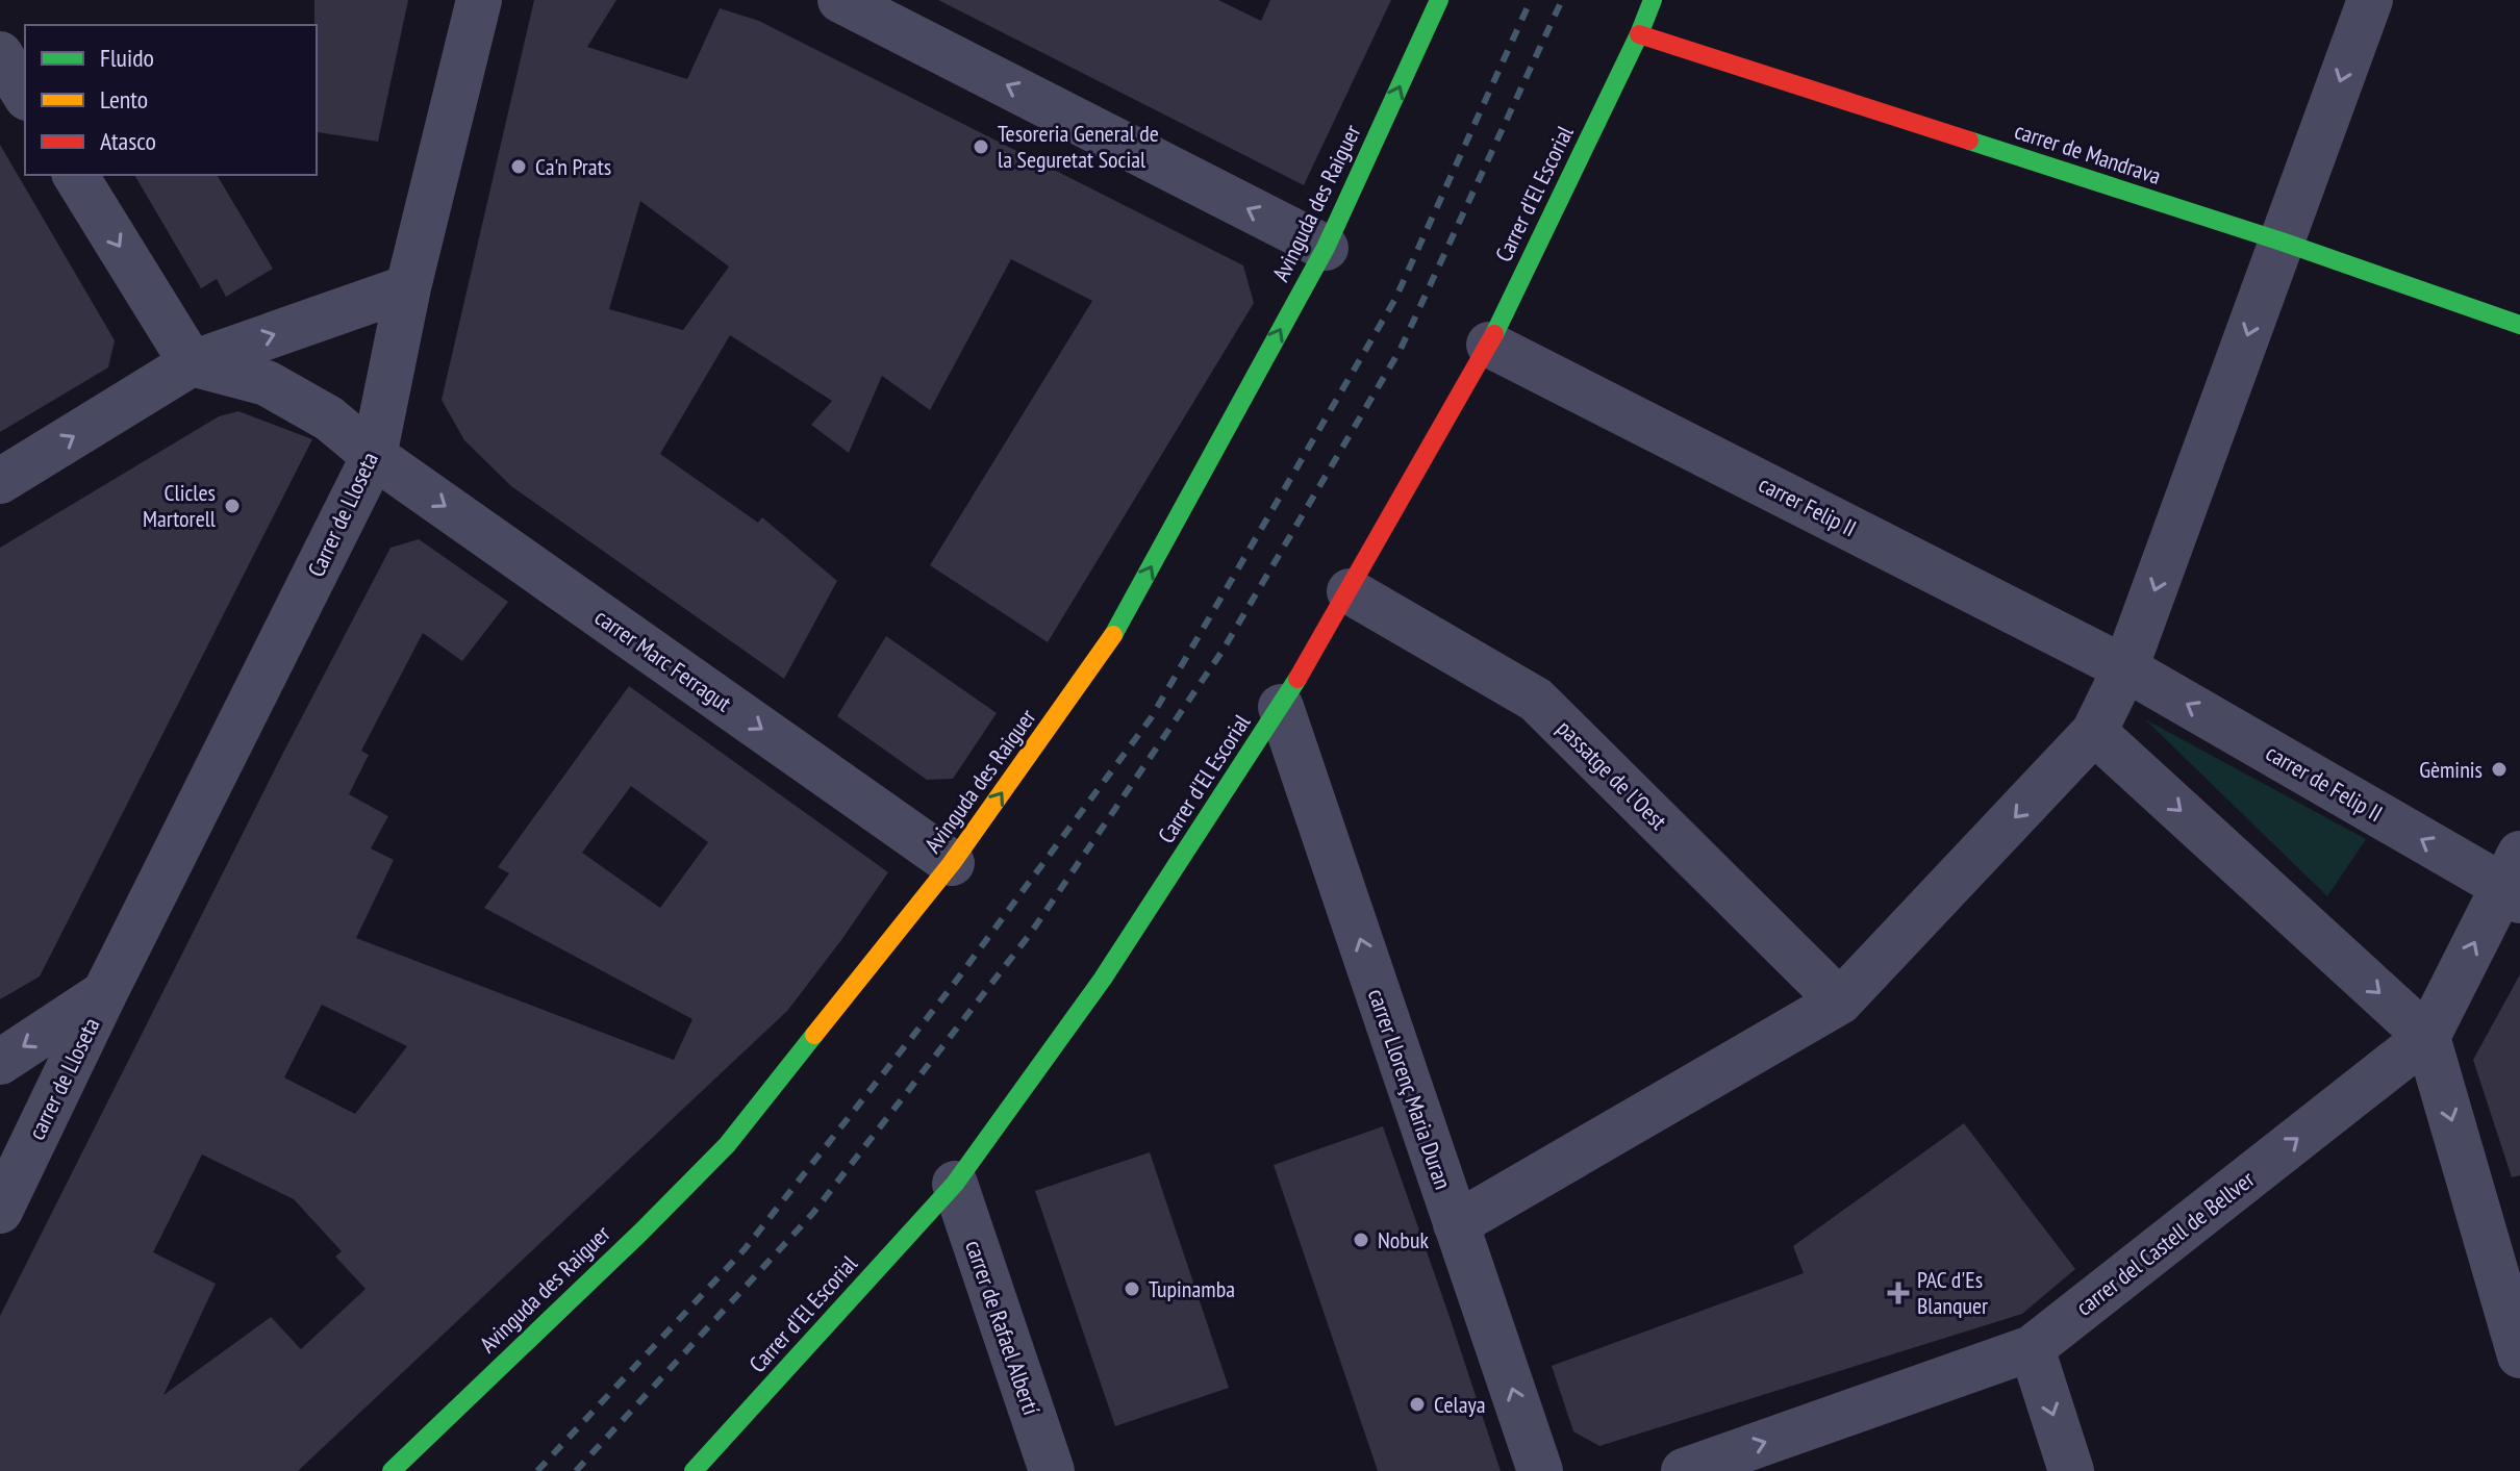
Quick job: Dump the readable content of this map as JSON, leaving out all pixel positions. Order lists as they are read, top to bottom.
{
  "streets": {
    "street": [
      "carrer de Mandrava",
      "Carrer d'El Escorial",
      "Avinguda des Raiguer",
      "carrer Felip II",
      "Carrer de Lloseta",
      "carrer Marc Ferragut",
      "passatge de l'Oest",
      "carrer de Felip II",
      "carrer de Lloseta",
      "carrer Llorenç Maria Duran",
      "carrer del Castell de Bellver",
      "carrer de Rafael Albertí"
    ]
  },
  "crossings": [
    ["carrer de Mandrava", "Carrer d'El Escorial"],
    ["Carrer d'El Escorial", "carrer Felip II"],
    ["Carrer d'El Escorial", "passatge de l'Oest"],
    ["Carrer d'El Escorial", "carrer Llorenç Maria Duran"],
    ["Carrer d'El Escorial", "carrer de Rafael Albertí"],
    ["Avinguda des Raiguer", "carrer Marc Ferragut"],
    ["carrer Felip II", "carrer de Felip II"],
    ["Carrer de Lloseta", "carrer Marc Ferragut"],
    ["Carrer de Lloseta", "carrer de Lloseta"],
    ["carrer de Felip II", "carrer del Castell de Bellver"]
  ],
  "one_way": ["Avinguda des Raiguer", "carrer Marc Ferragut", "carrer Llorenç Maria Duran"],
  "places": {
    "other": [
      "Tesoreria General de la Seguretat Social",
      "Ca'n Prats",
      "Clicles Martorell",
      "Gèminis",
      "Nobuk",
      "Tupinamba",
      "Celaya"
    ],
    "health": ["PAC d'Es Blanquer"]
  },
  "legend": ["Fluido", "Lento", "Atasco"]
}
